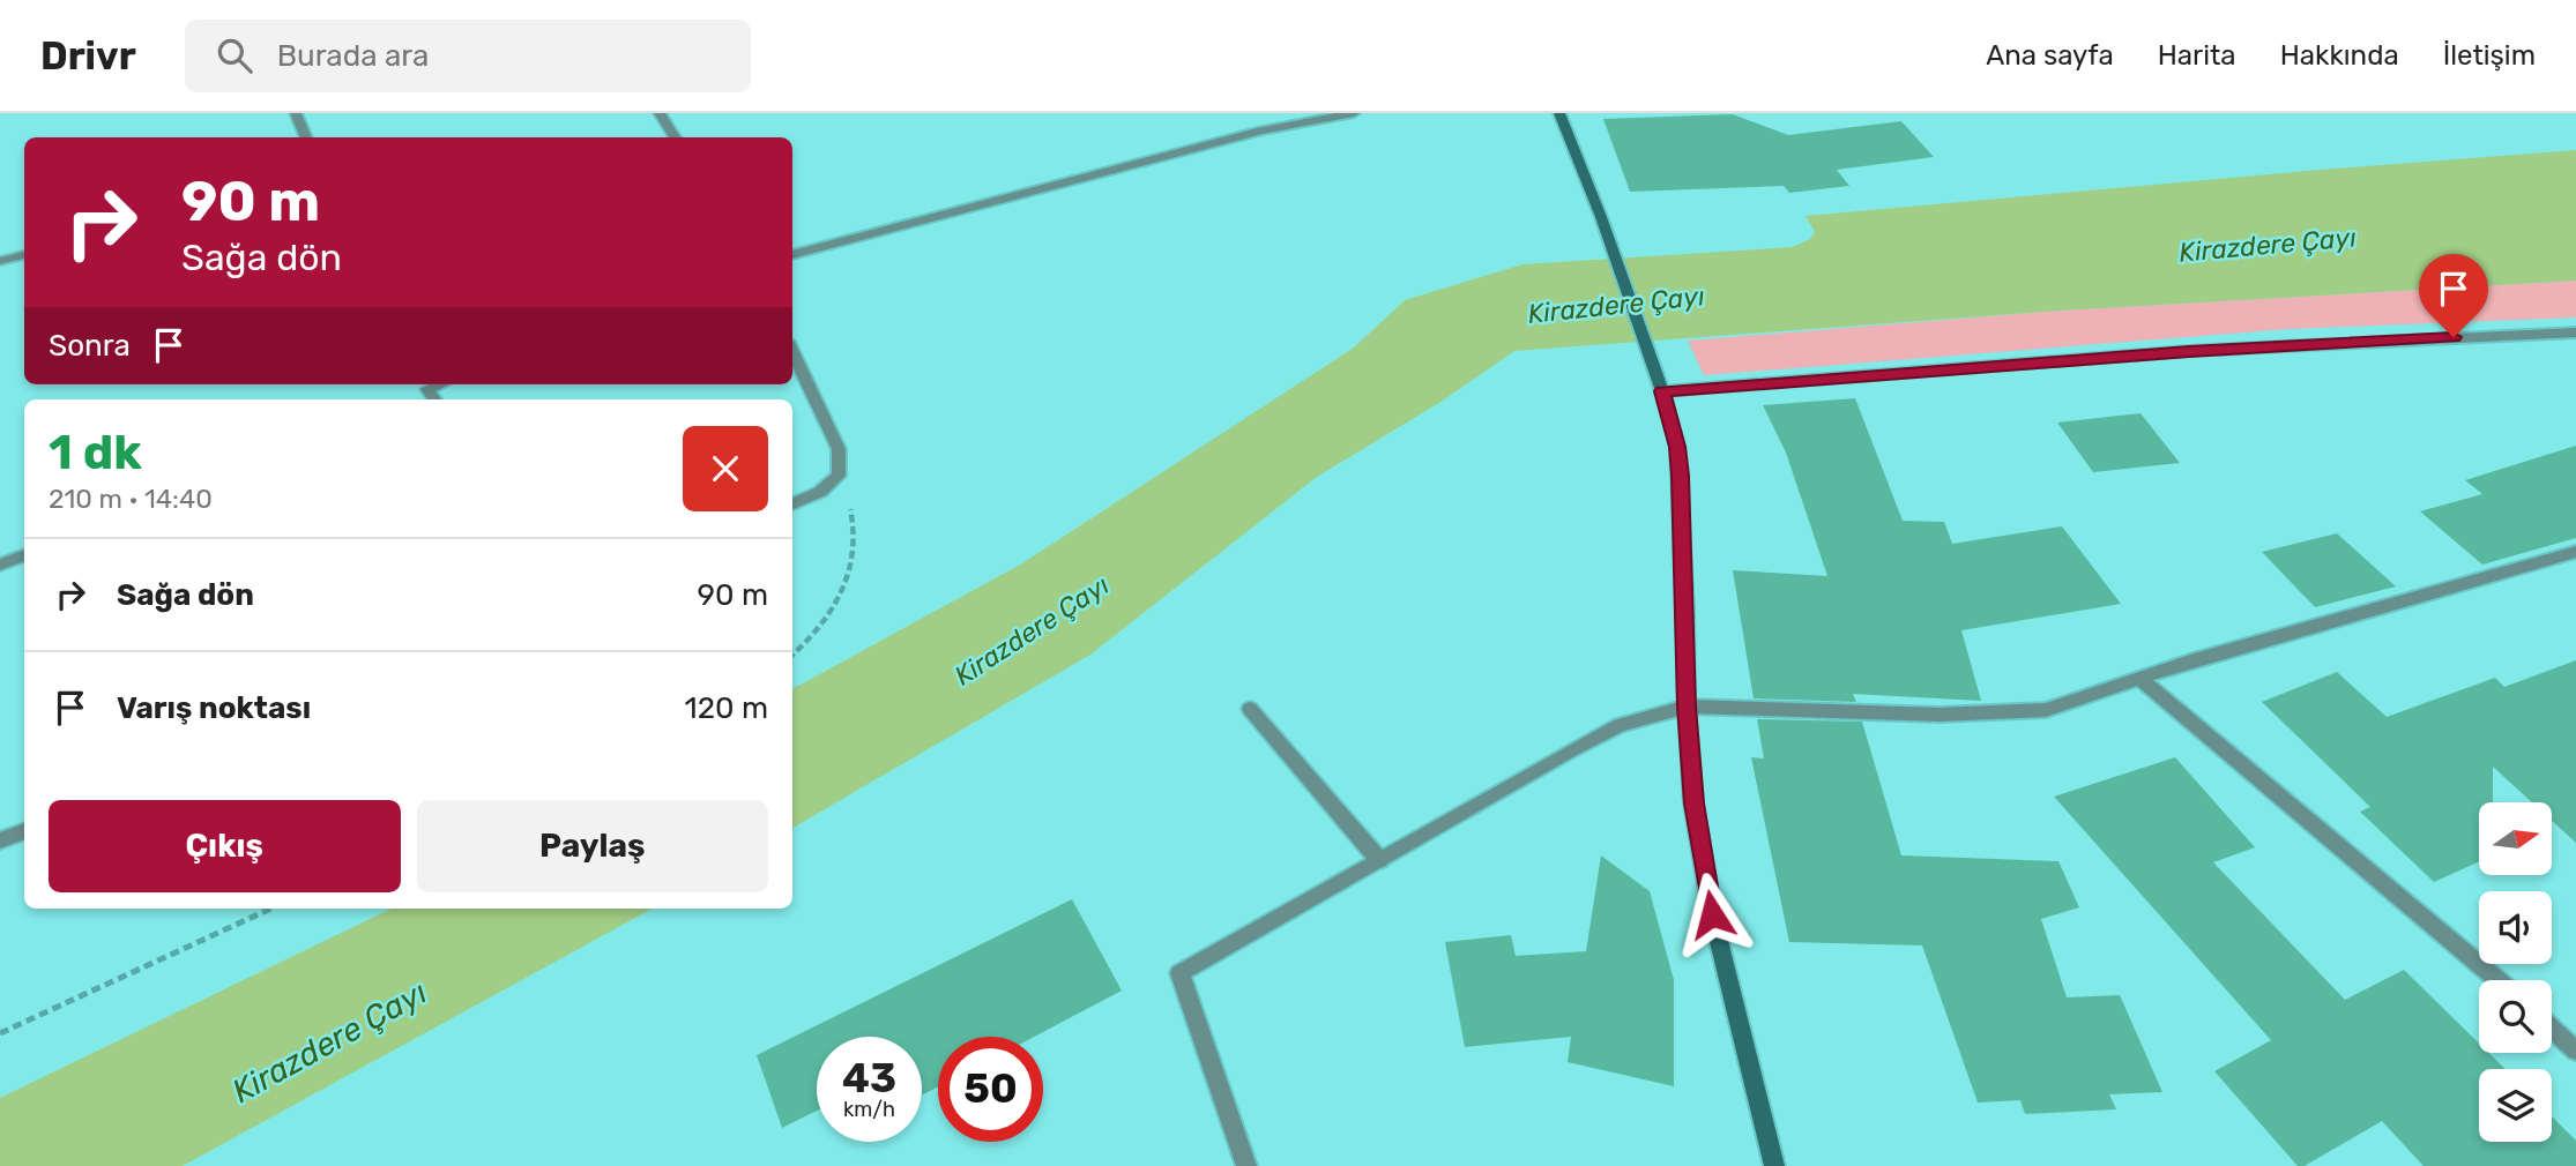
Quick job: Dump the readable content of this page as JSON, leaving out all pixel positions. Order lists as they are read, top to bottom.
{
  "water": ["Kirazdere Çayı"],
  "north": "right",
  "page": {
    "header": "Drivr",
    "search": "Burada ara",
    "nav": [
      "Ana sayfa",
      "Harita",
      "Hakkında",
      "İletişim"
    ],
    "turn": ["90 m", "Sağa dön"],
    "then": "Sonra",
    "heading": ["1 dk", "210 m · 14:40"],
    "list": [
      {
        "name": "Sağa dön",
        "value": "90 m"
      },
      {
        "name": "Varış noktası",
        "value": "120 m"
      }
    ],
    "buttons": ["Çıkış", "Paylaş"],
    "speed": "43 km/h",
    "limit": "50"
  }
}
